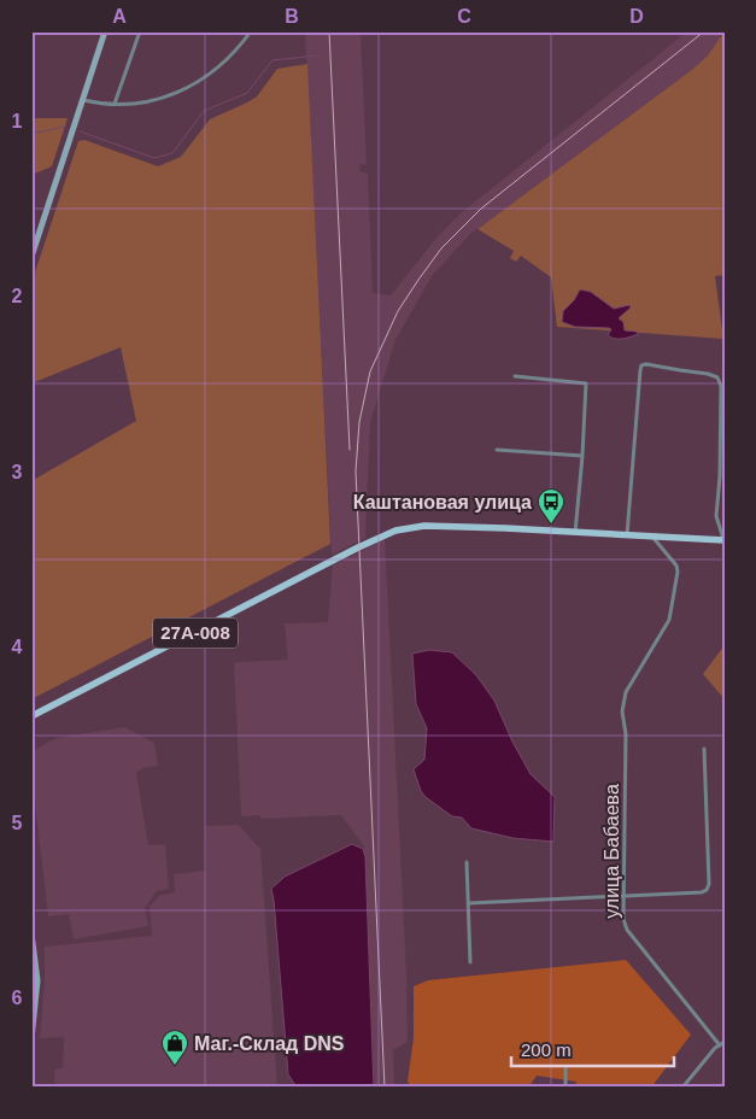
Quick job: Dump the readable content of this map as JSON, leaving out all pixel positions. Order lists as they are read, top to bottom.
{
  "streets": {
    "main road": ["27А-008"],
    "street": ["улица Бабаева"]
  },
  "crossings": [
    ["27А-008", "улица Бабаева"]
  ],
  "places": {
    "bus stop": ["Каштановая улица"],
    "shop": ["Маг.-Склад DNS"]
  },
  "scale_bar": "200 m",
  "grid": {
    "columns": [
      "A",
      "B",
      "C",
      "D"
    ],
    "rows": [
      "1",
      "2",
      "3",
      "4",
      "5",
      "6"
    ]
  }
}
